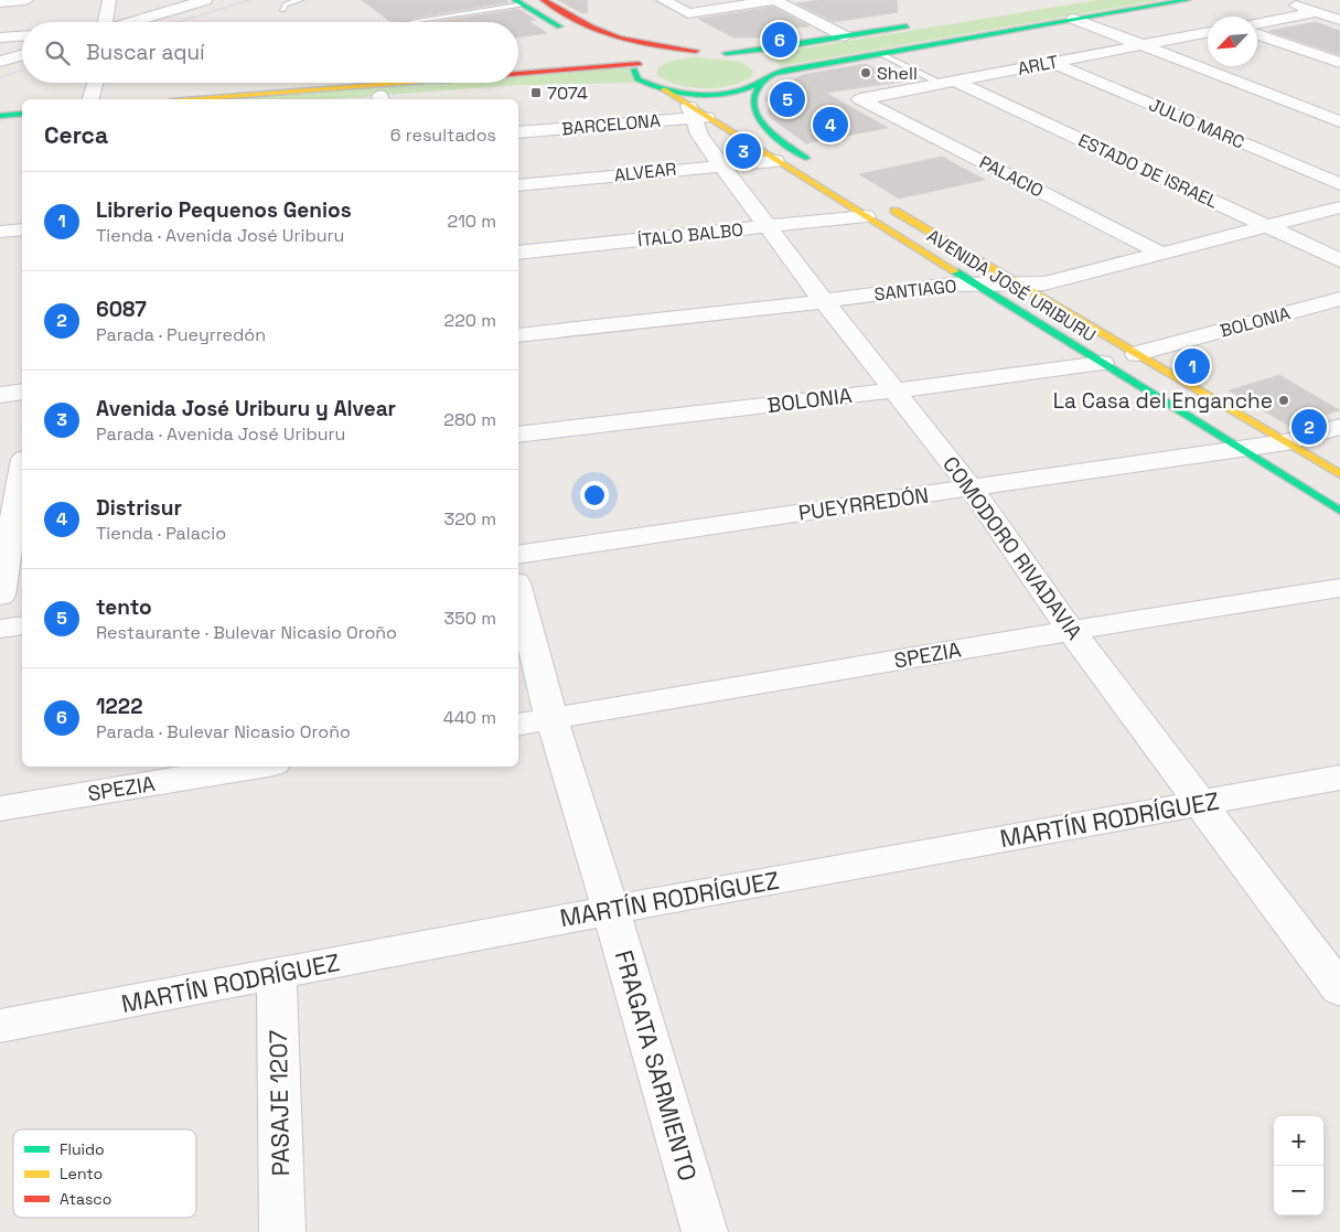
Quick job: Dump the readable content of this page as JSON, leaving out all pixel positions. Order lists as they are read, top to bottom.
{
  "streets": {
    "main road": ["AVENIDA JOSÉ URIBURU"],
    "street": [
      "ARLT",
      "JULIO MARC",
      "BARCELONA",
      "ESTADO DE ISRAEL",
      "ALVEAR",
      "PALACIO",
      "ÍTALO BALBO",
      "SANTIAGO",
      "BOLONIA",
      "PUEYRREDÓN",
      "COMODORO RIVADAVIA",
      "SPEZIA",
      "MARTÍN RODRÍGUEZ",
      "FRAGATA SARMIENTO",
      "PASAJE 1207"
    ]
  },
  "crossings": [
    ["ARLT", "JULIO MARC"],
    ["ARLT", "ESTADO DE ISRAEL"],
    ["ARLT", "PALACIO"],
    ["BARCELONA", "AVENIDA JOSÉ URIBURU"],
    ["BARCELONA", "COMODORO RIVADAVIA"],
    ["ESTADO DE ISRAEL", "SANTIAGO"],
    ["ALVEAR", "AVENIDA JOSÉ URIBURU"],
    ["ALVEAR", "COMODORO RIVADAVIA"],
    ["PALACIO", "SANTIAGO"],
    ["ÍTALO BALBO", "AVENIDA JOSÉ URIBURU"],
    ["ÍTALO BALBO", "COMODORO RIVADAVIA"],
    ["AVENIDA JOSÉ URIBURU", "SANTIAGO"],
    ["AVENIDA JOSÉ URIBURU", "BOLONIA"],
    ["AVENIDA JOSÉ URIBURU", "PUEYRREDÓN"],
    ["AVENIDA JOSÉ URIBURU", "COMODORO RIVADAVIA"],
    ["SANTIAGO", "COMODORO RIVADAVIA"],
    ["BOLONIA", "COMODORO RIVADAVIA"],
    ["PUEYRREDÓN", "COMODORO RIVADAVIA"],
    ["COMODORO RIVADAVIA", "SPEZIA"],
    ["COMODORO RIVADAVIA", "MARTÍN RODRÍGUEZ"],
    ["SPEZIA", "FRAGATA SARMIENTO"],
    ["MARTÍN RODRÍGUEZ", "FRAGATA SARMIENTO"],
    ["MARTÍN RODRÍGUEZ", "PASAJE 1207"]
  ],
  "places": {
    "other": ["Shell", "La Casa del Enganche"],
    "transit": ["7074"]
  },
  "legend": ["Fluido", "Lento", "Atasco"],
  "north": "bottom left",
  "page": {
    "pins": [
      "6",
      "5",
      "4",
      "3",
      "1",
      "2"
    ],
    "search": "Buscar aquí",
    "heading": ["Cerca", "6 resultados"],
    "list": [
      {
        "mark": "1",
        "name": "Librerio Pequenos Genios",
        "note": "Tienda · Avenida José Uriburu",
        "value": "210 m"
      },
      {
        "mark": "2",
        "name": "6087",
        "note": "Parada · Pueyrredón",
        "value": "220 m"
      },
      {
        "mark": "3",
        "name": "Avenida José Uriburu y Alvear",
        "note": "Parada · Avenida José Uriburu",
        "value": "280 m"
      },
      {
        "mark": "4",
        "name": "Distrisur",
        "note": "Tienda · Palacio",
        "value": "320 m"
      },
      {
        "mark": "5",
        "name": "tento",
        "note": "Restaurante · Bulevar Nicasio Oroño",
        "value": "350 m"
      },
      {
        "mark": "6",
        "name": "1222",
        "note": "Parada · Bulevar Nicasio Oroño",
        "value": "440 m"
      }
    ],
    "map_buttons": ["+", "−"]
  }
}
